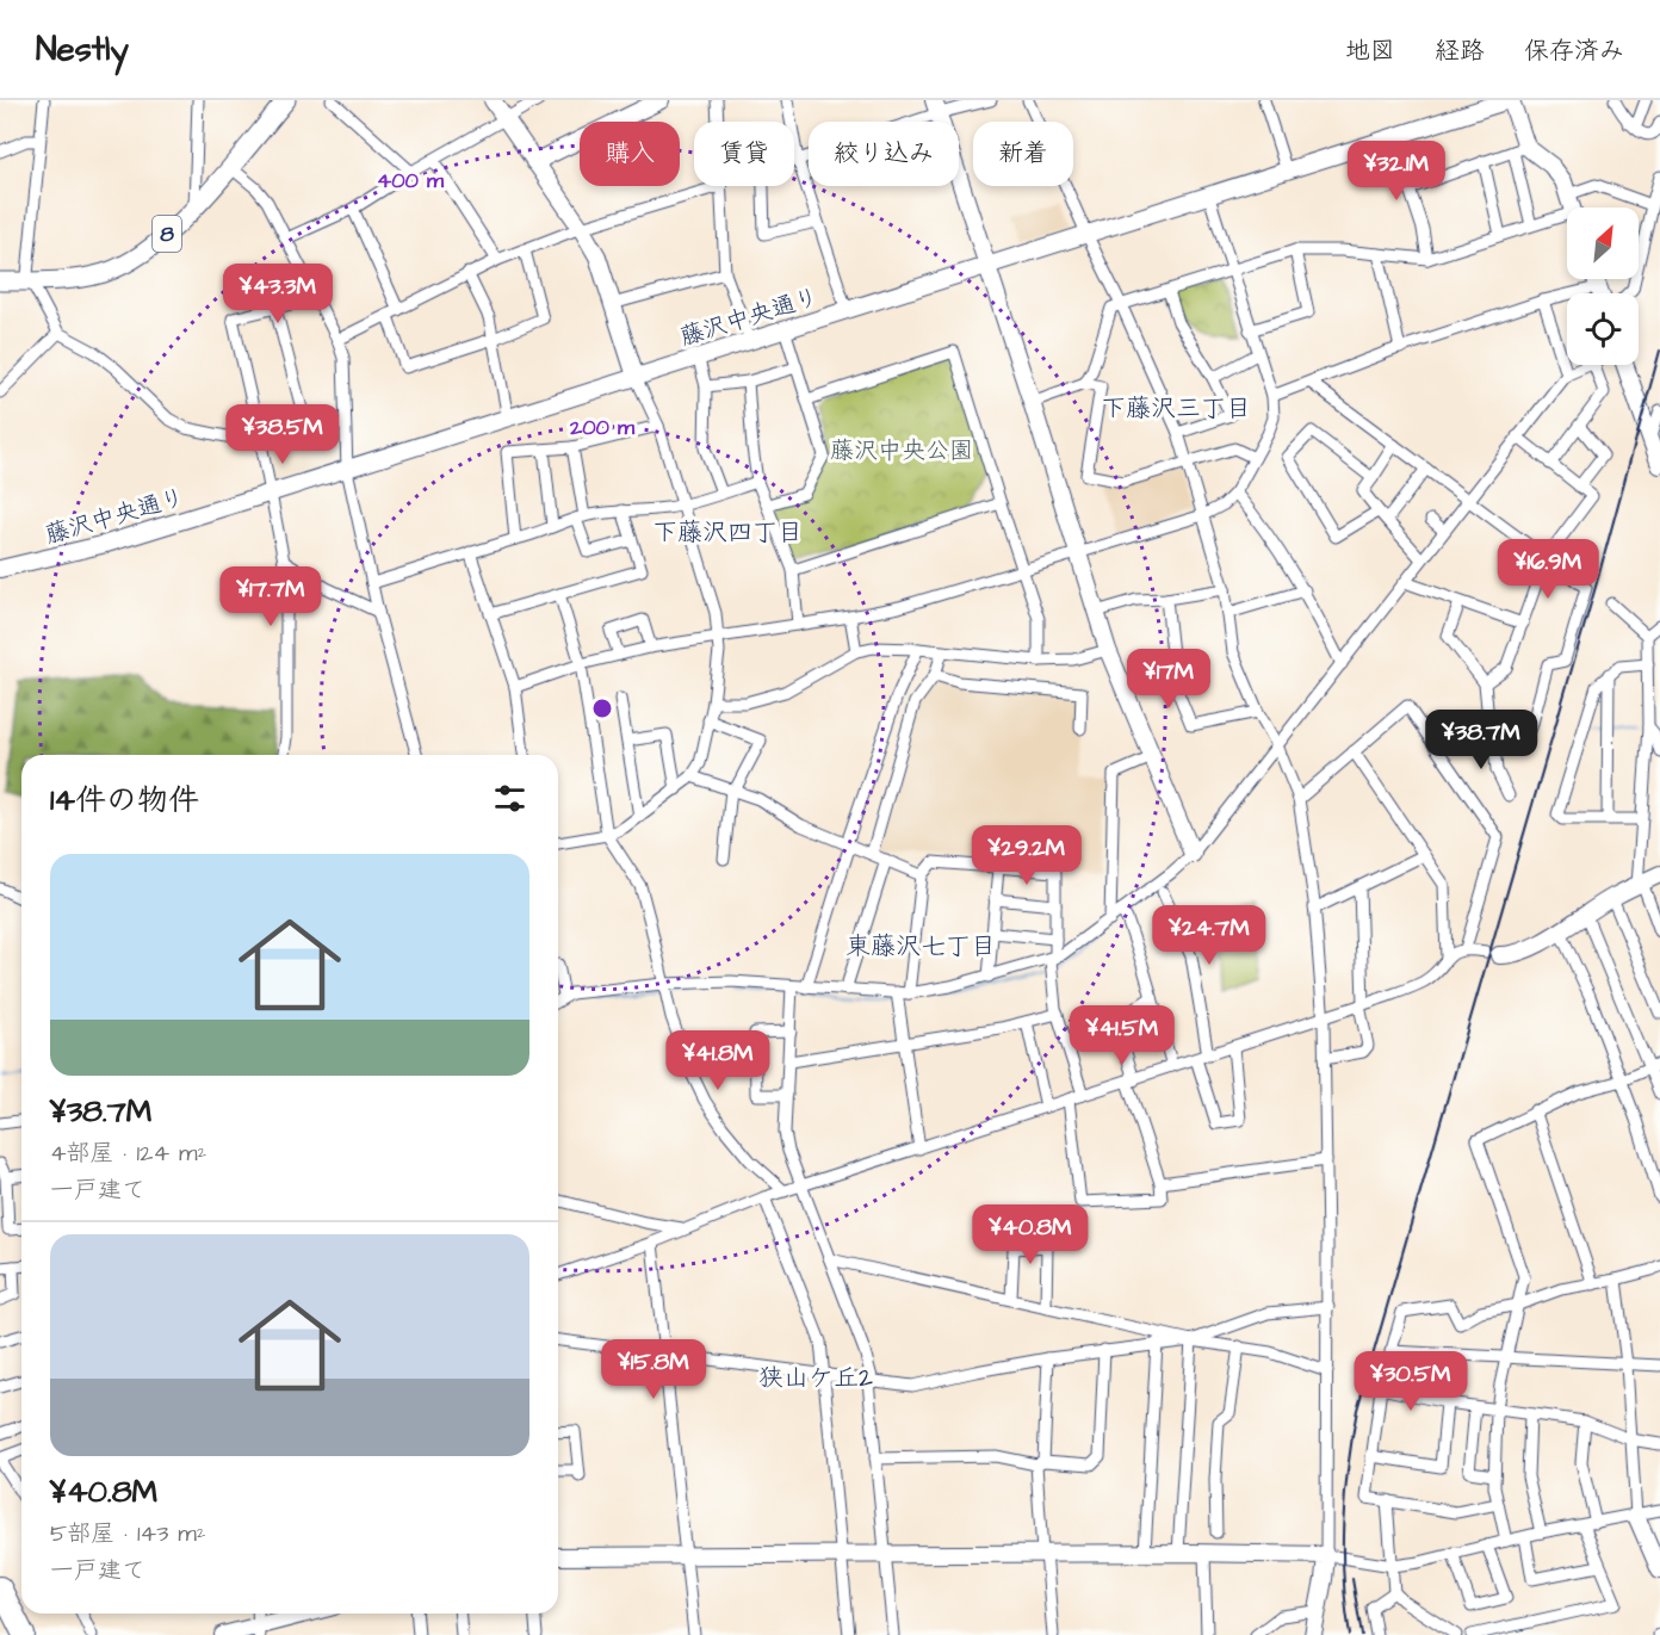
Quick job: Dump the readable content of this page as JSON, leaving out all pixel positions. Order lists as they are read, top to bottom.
{
  "streets": {
    "main road": ["8"],
    "street": ["藤沢中央通り"]
  },
  "districts": [
    "下藤沢三丁目",
    "下藤沢四丁目",
    "東藤沢七丁目",
    "狭山ケ丘2"
  ],
  "parks": ["藤沢中央公園"],
  "north": "top right",
  "page": {
    "header": "Nestly",
    "nav": ["地図", "経路", "保存済み"],
    "chip": [
      "購入",
      "賃貸",
      "絞り込み",
      "新着"
    ],
    "price": [
      "¥32.1M",
      "¥43.3M",
      "¥38.5M",
      "¥16.9M",
      "¥17.7M",
      "¥17M",
      "¥38.7M",
      "¥29.2M",
      "¥24.7M",
      "¥41.5M",
      "¥41.8M",
      "¥40.8M",
      "¥15.8M",
      "¥30.5M"
    ],
    "heading": "14件の物件",
    "list": [
      {
        "name": "¥38.7M",
        "note": "4部屋 · 124 m² · 一戸建て"
      },
      {
        "name": "¥40.8M",
        "note": "5部屋 · 143 m² · 一戸建て"
      }
    ]
  },
  "rings": ["400 m", "200 m"]
}
